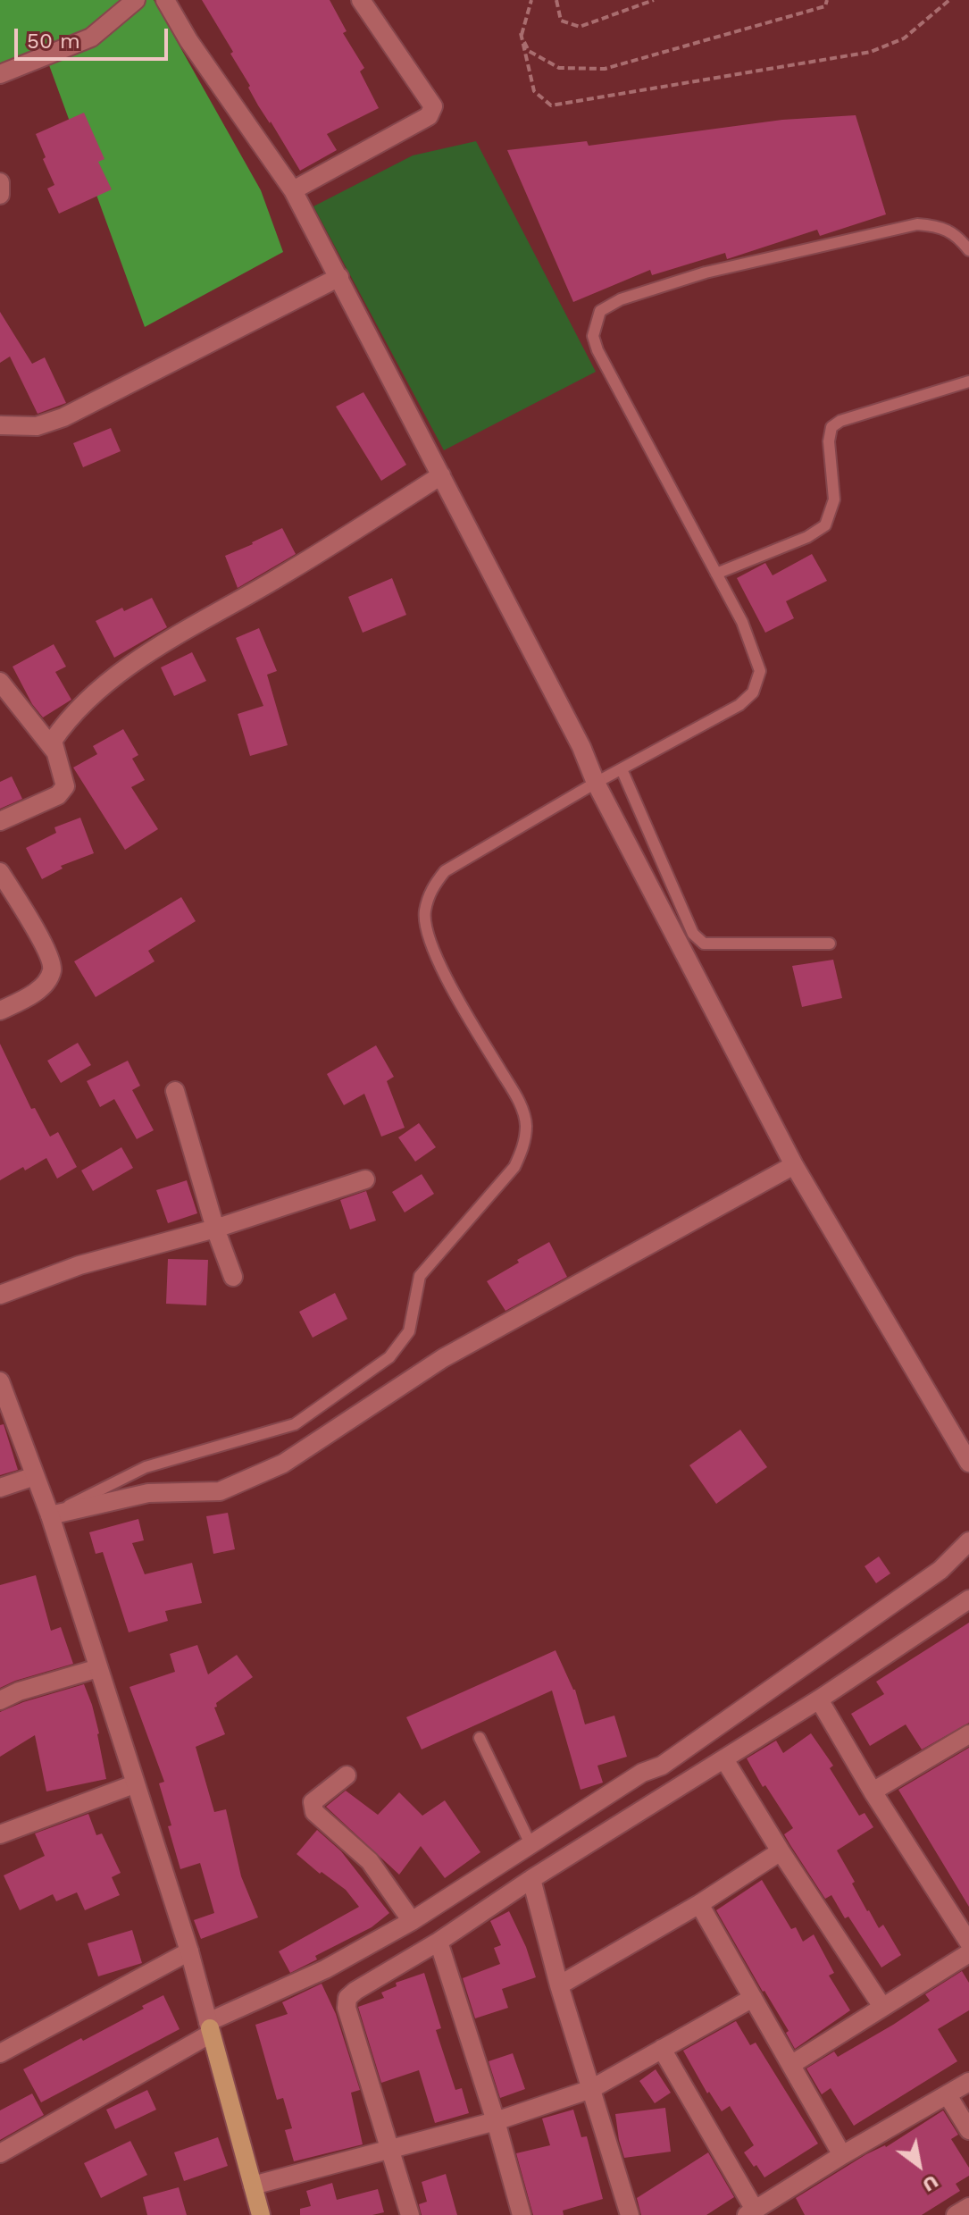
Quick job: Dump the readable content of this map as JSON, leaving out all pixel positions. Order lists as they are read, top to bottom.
{
  "scale_bar": "50 m",
  "north": "bottom right"
}
